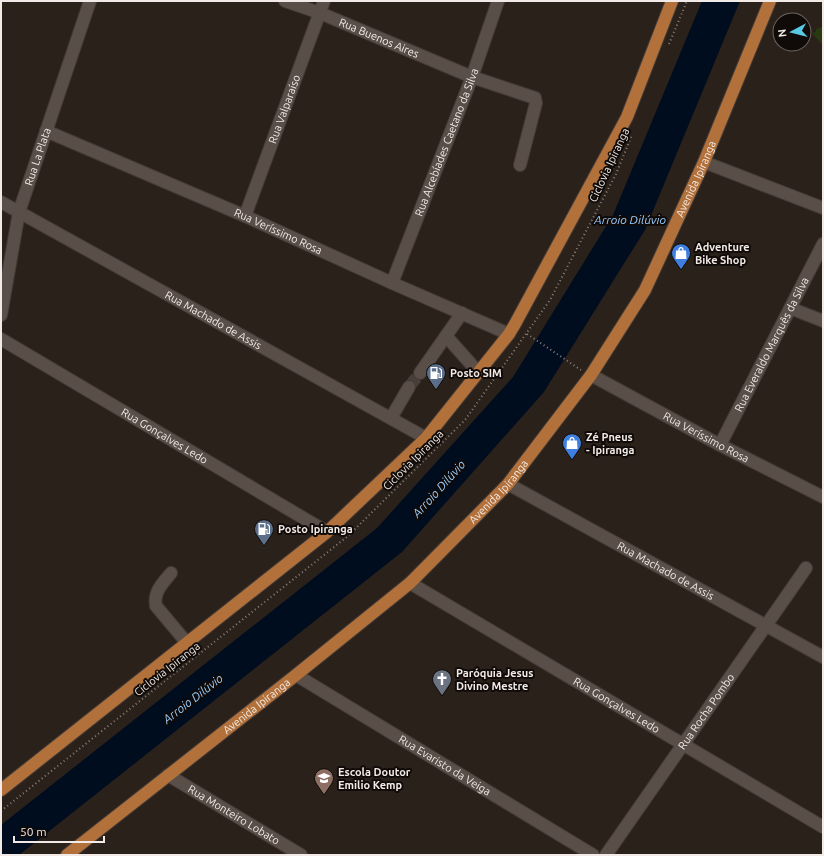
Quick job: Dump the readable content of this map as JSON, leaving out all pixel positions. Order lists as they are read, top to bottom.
{
  "streets": {
    "main road": ["Avenida Ipiranga"],
    "street": [
      "Rua Buenos Aires",
      "Rua Valparaíso",
      "Rua Alcebíades Caetano da Silva",
      "Rua La Plata",
      "Rua Veríssimo Rosa",
      "Rua Machado de Assis",
      "Rua Everaldo Marquês da Silva",
      "Rua Gonçalves Ledo",
      "Rua Rocha Pombo",
      "Rua Evaristo da Veiga",
      "Rua Monteiro Lobato"
    ],
    "path": ["Ciclovia Ipiranga"]
  },
  "crossings": [
    ["Rua Buenos Aires", "Rua Valparaíso"],
    ["Rua Buenos Aires", "Rua Alcebíades Caetano da Silva"],
    ["Rua Valparaíso", "Rua Veríssimo Rosa"],
    ["Rua Alcebíades Caetano da Silva", "Rua Veríssimo Rosa"],
    ["Rua La Plata", "Rua Veríssimo Rosa"],
    ["Rua La Plata", "Rua Machado de Assis"],
    ["Avenida Ipiranga", "Rua Veríssimo Rosa"],
    ["Avenida Ipiranga", "Rua Machado de Assis"],
    ["Avenida Ipiranga", "Rua Gonçalves Ledo"],
    ["Avenida Ipiranga", "Rua Evaristo da Veiga"],
    ["Avenida Ipiranga", "Rua Monteiro Lobato"],
    ["Rua Veríssimo Rosa", "Rua Everaldo Marquês da Silva"],
    ["Rua Machado de Assis", "Rua Rocha Pombo"],
    ["Rua Gonçalves Ledo", "Rua Rocha Pombo"]
  ],
  "water": ["Arroio Dilúvio"],
  "places": {
    "shop": ["Adventure Bike Shop", "Zé Pneus - Ipiranga"],
    "fuel station": ["Posto SIM", "Posto Ipiranga"],
    "church": ["Paróquia Jesus Divino Mestre"],
    "school or university": ["Escola Doutor Emilio Kemp"]
  },
  "scale_bar": "50 m",
  "north": "left"
}
